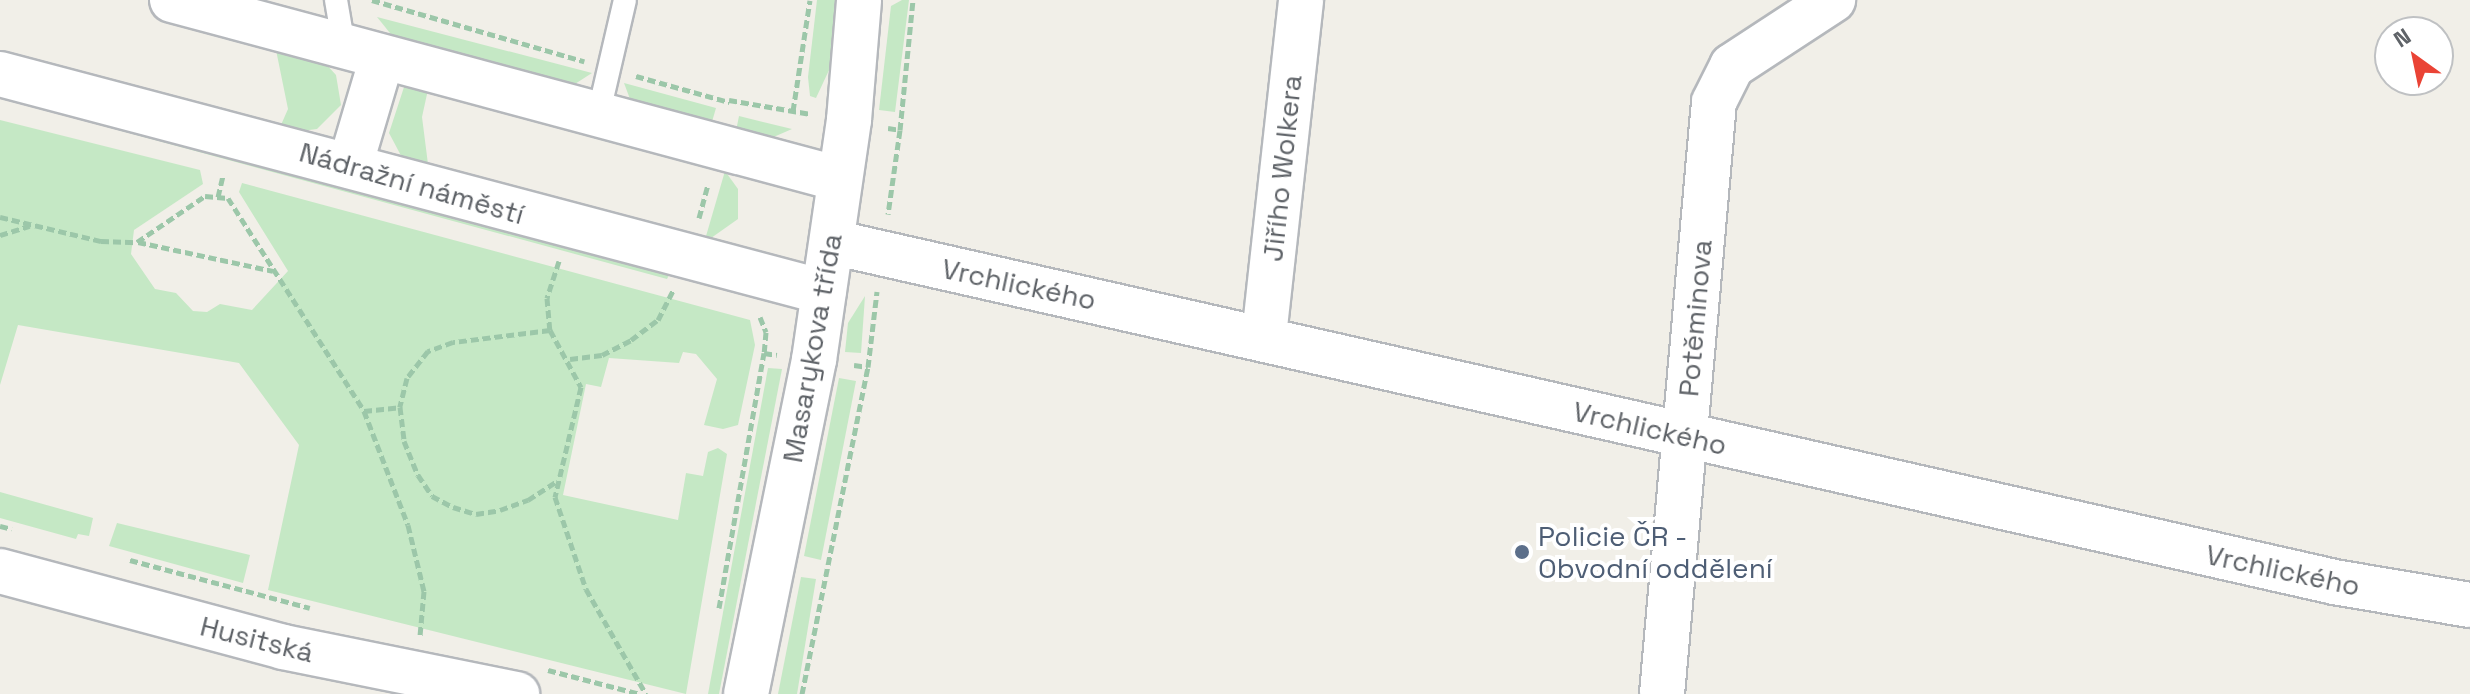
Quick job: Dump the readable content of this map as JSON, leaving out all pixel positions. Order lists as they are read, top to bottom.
{
  "streets": {
    "street": [
      "Jiřího Wolkera",
      "Nádražní náměstí",
      "Vrchlického",
      "Potěminova",
      "Masarykova třída",
      "Husitská"
    ]
  },
  "crossings": [
    ["Jiřího Wolkera", "Vrchlického"],
    ["Nádražní náměstí", "Masarykova třída"],
    ["Vrchlického", "Potěminova"],
    ["Vrchlického", "Masarykova třída"]
  ],
  "places": ["Policie ČR - Obvodní oddělení"],
  "north": "top left"
}
